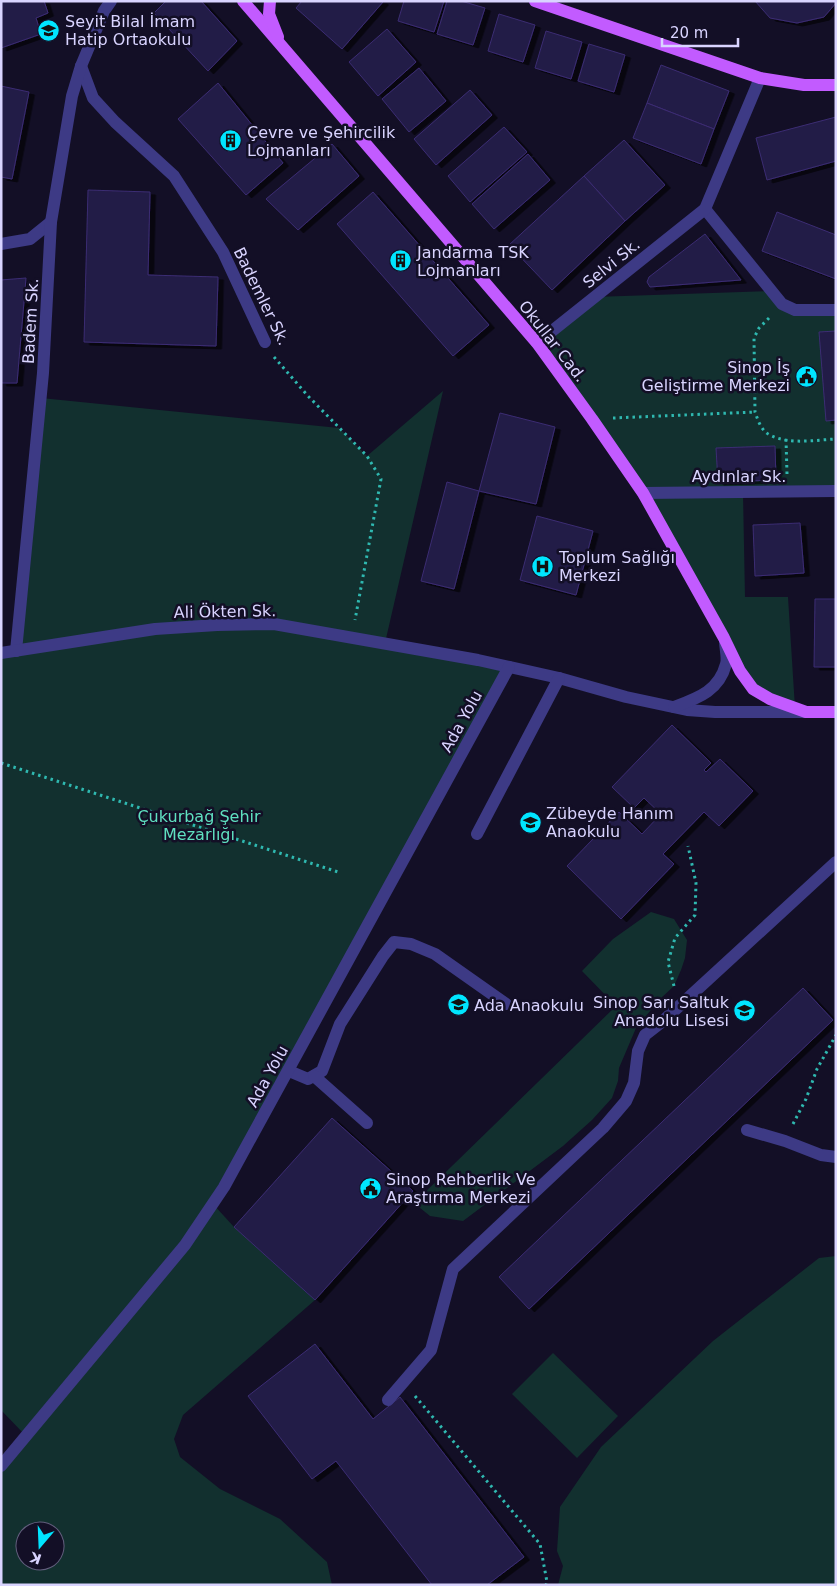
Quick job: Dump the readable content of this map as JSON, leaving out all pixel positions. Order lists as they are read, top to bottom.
{
  "streets": {
    "main road": ["Okullar Cad."],
    "street": [
      "Selvi Sk.",
      "Bademler Sk.",
      "Badem Sk.",
      "Aydınlar Sk.",
      "Ali Ökten Sk.",
      "Ada Yolu"
    ]
  },
  "crossings": [
    ["Selvi Sk.", "Okullar Cad."],
    ["Bademler Sk.", "Badem Sk."],
    ["Bademler Sk.", "Ali Ökten Sk."],
    ["Badem Sk.", "Ali Ökten Sk."],
    ["Okullar Cad.", "Aydınlar Sk."],
    ["Okullar Cad.", "Ali Ökten Sk."],
    ["Ali Ökten Sk.", "Ada Yolu"]
  ],
  "parks": ["Çukurbağ Şehir Mezarlığı"],
  "places": {
    "school or university": [
      "Seyit Bilal İmam Hatip Ortaokulu",
      "Zübeyde Hanım Anaokulu",
      "Ada Anaokulu",
      "Sinop Sarı Saltuk Anadolu Lisesi"
    ],
    "building": ["Çevre ve Şehircilik Lojmanları", "Jandarma TSK Lojmanları"],
    "public building": ["Sinop İş Geliştirme Merkezi", "Sinop Rehberlik Ve Araştırma Merkezi"],
    "hospital": ["Toplum Sağlığı Merkezi"]
  },
  "scale_bar": "20 m",
  "north": "bottom"
}
